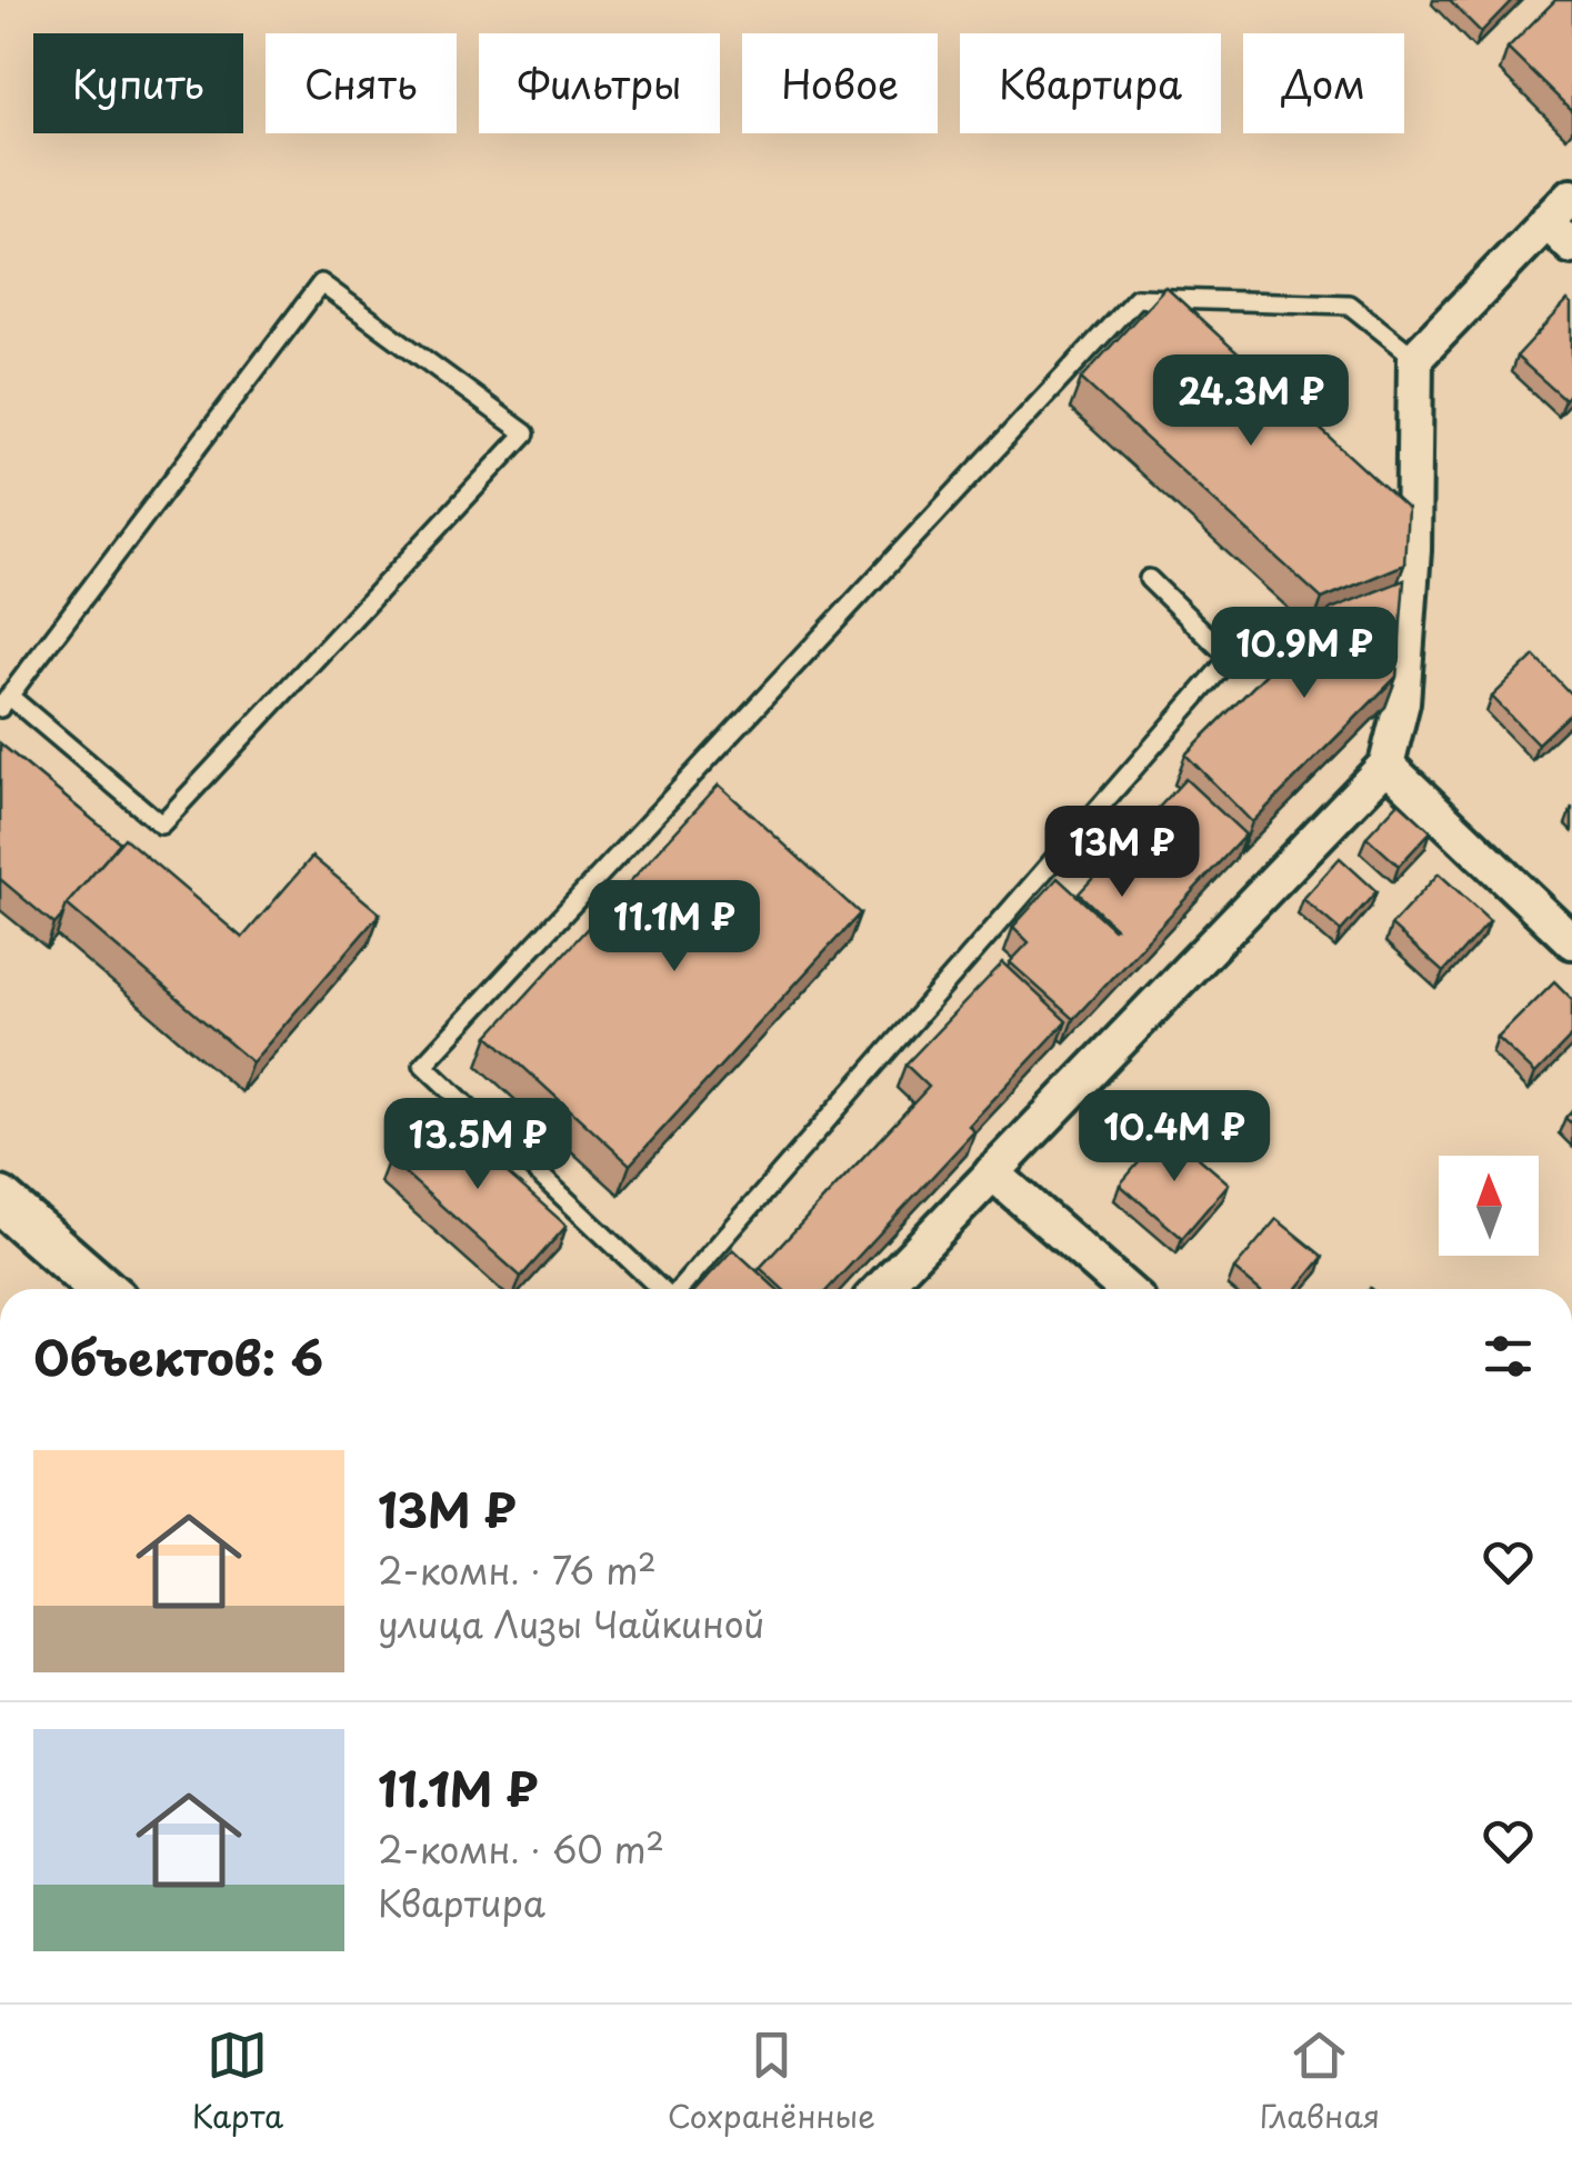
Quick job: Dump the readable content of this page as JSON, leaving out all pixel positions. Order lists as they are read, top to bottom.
{
  "north": "top",
  "page": {
    "chip": [
      "Купить",
      "Снять",
      "Фильтры",
      "Новое",
      "Квартира",
      "Дом"
    ],
    "price": [
      "24.3M ₽",
      "10.9M ₽",
      "13M ₽",
      "11.1M ₽",
      "10.4M ₽",
      "13.5M ₽"
    ],
    "heading": "Объектов: 6",
    "list": [
      {
        "name": "13M ₽",
        "note": "2-комн. · 76 m² · улица Лизы Чайкиной"
      },
      {
        "name": "11.1M ₽",
        "note": "2-комн. · 60 m² · Квартира"
      }
    ],
    "tabs": ["Карта", "Сохранённые", "Главная"]
  }
}
